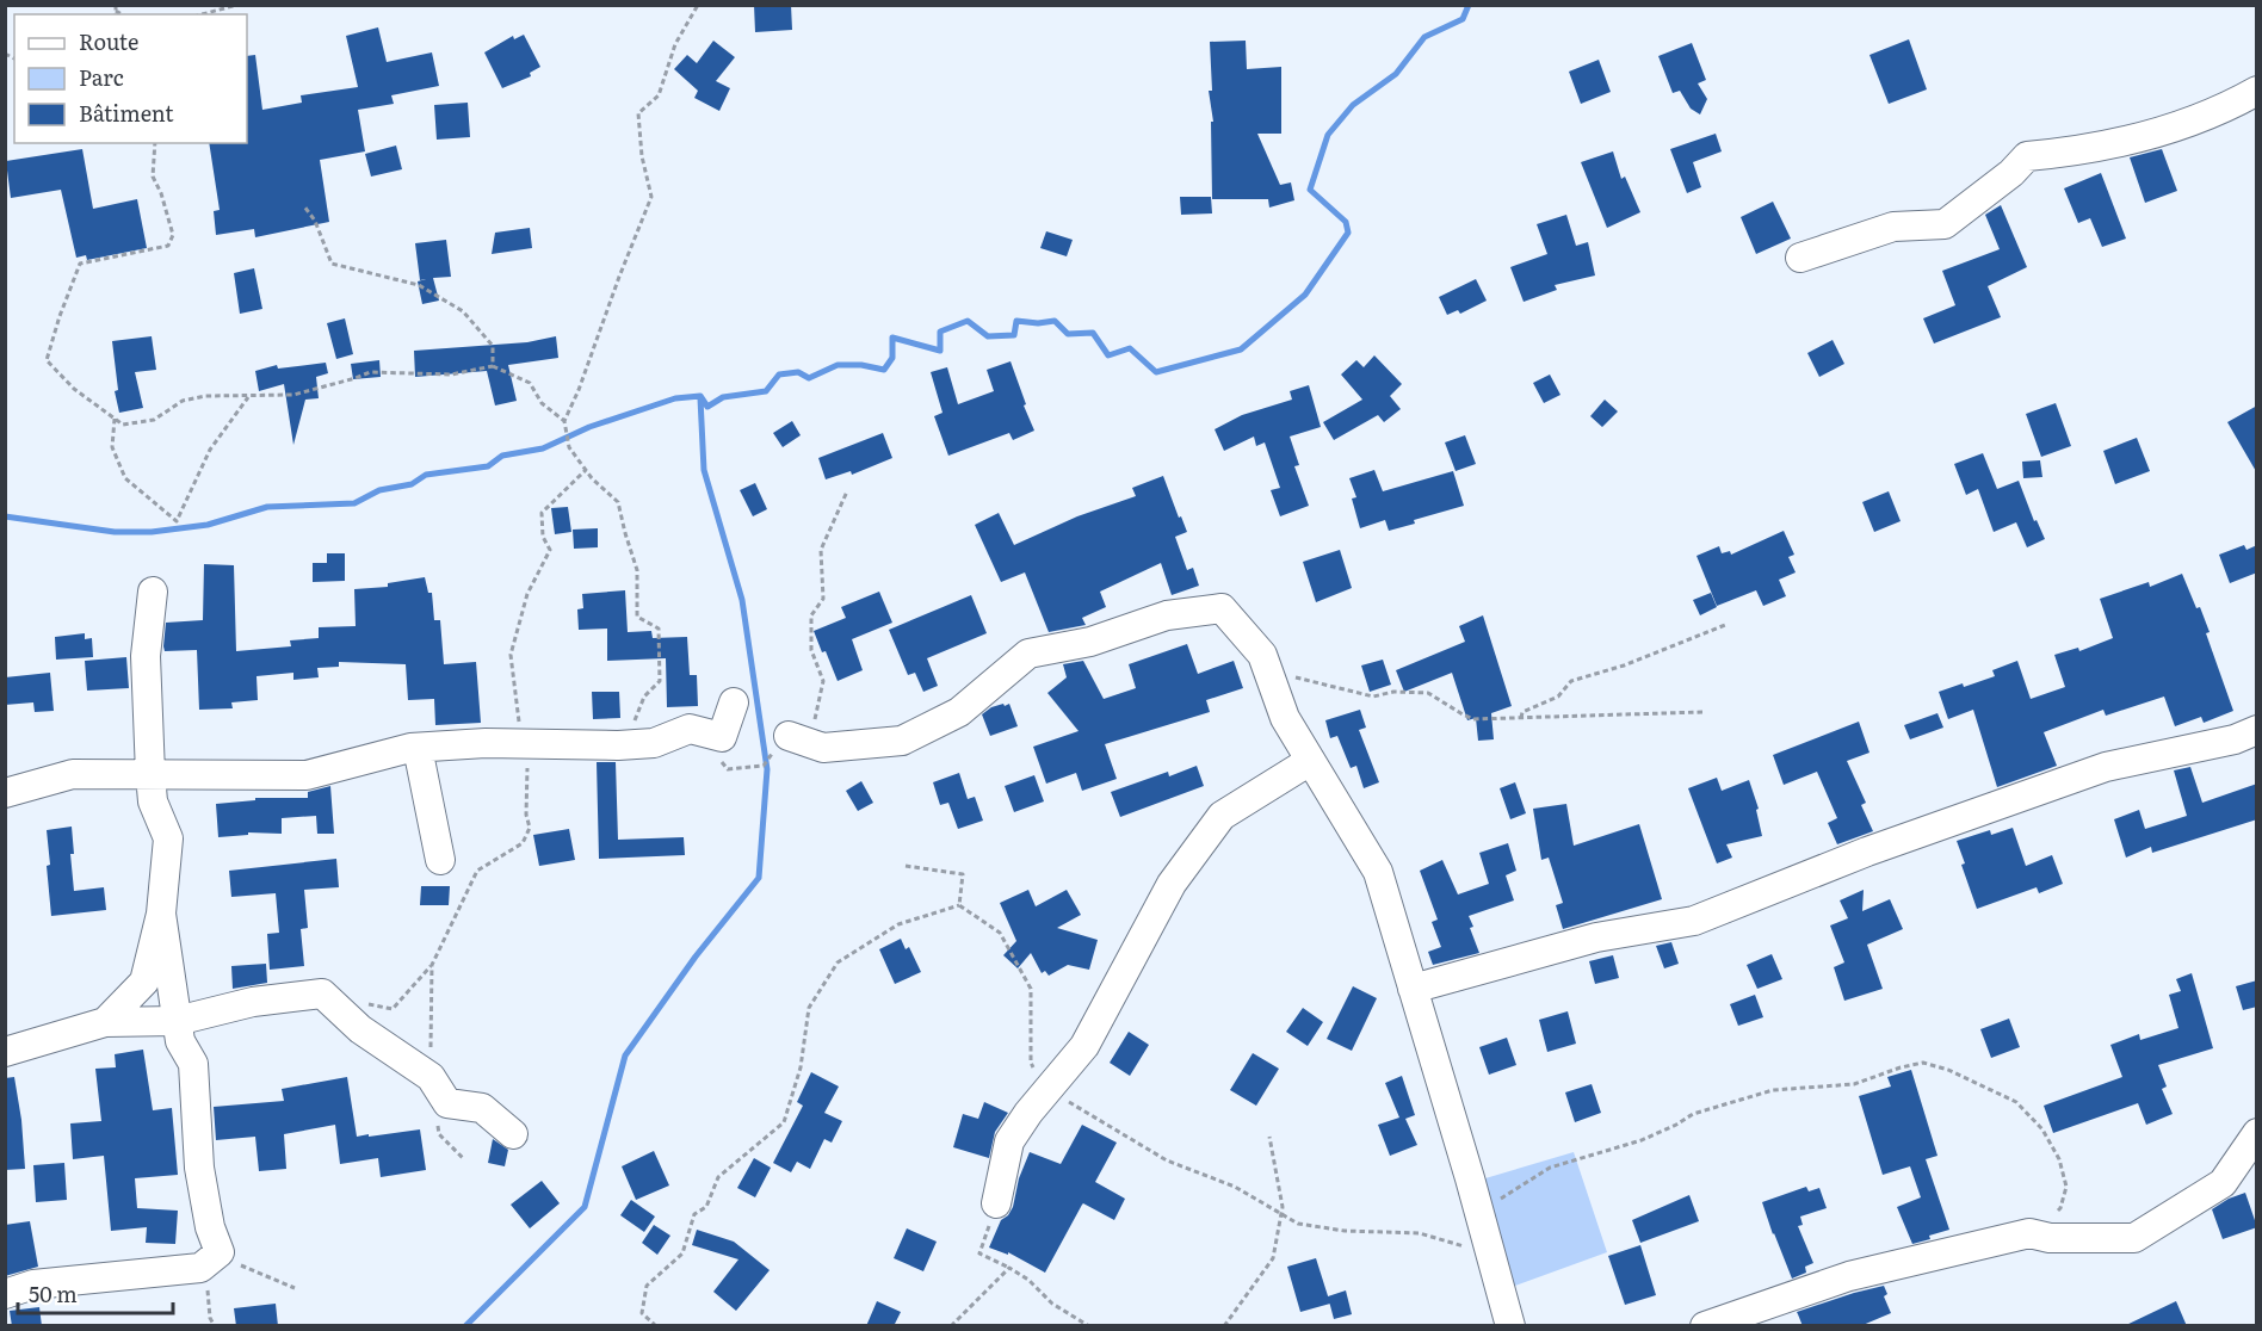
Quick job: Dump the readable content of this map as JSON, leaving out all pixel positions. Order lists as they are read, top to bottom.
{
  "legend": ["Route", "Parc", "Bâtiment"],
  "scale_bar": "50 m"
}
